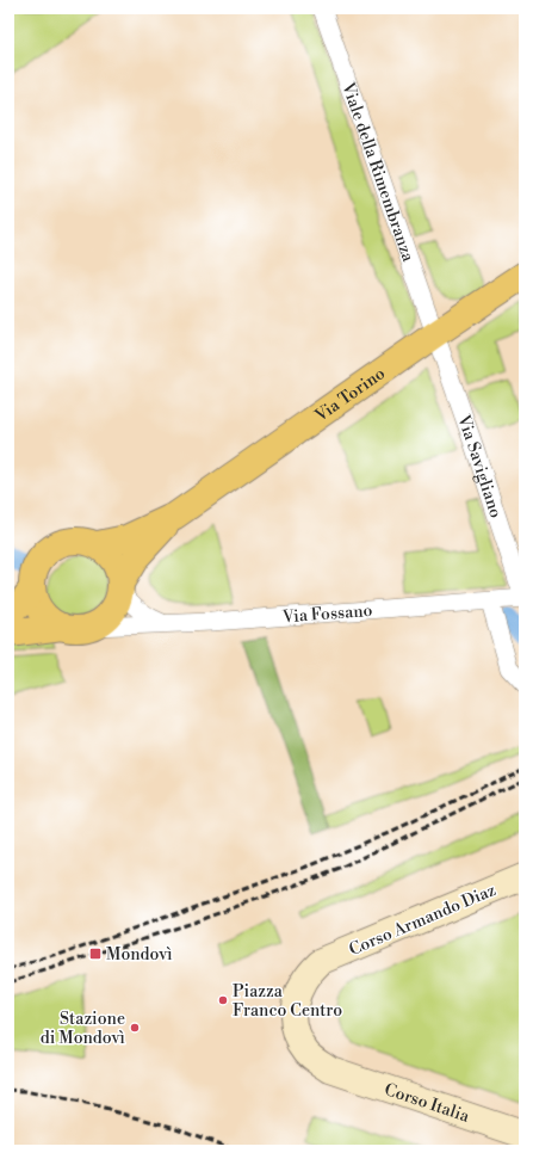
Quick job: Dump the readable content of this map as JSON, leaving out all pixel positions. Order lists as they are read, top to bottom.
{
  "streets": {
    "main road": ["Via Torino"],
    "street": [
      "Viale della Rimembranza",
      "Via Savigliano",
      "Via Fossano",
      "Corso Armando Diaz",
      "Corso Italia"
    ]
  },
  "crossings": [
    ["Viale della Rimembranza", "Via Torino"],
    ["Viale della Rimembranza", "Via Savigliano"],
    ["Via Torino", "Via Savigliano"],
    ["Via Torino", "Via Fossano"],
    ["Via Savigliano", "Via Fossano"],
    ["Corso Armando Diaz", "Corso Italia"]
  ],
  "places": {
    "transit": ["Mondovì"],
    "other": ["Piazza Franco Centro", "Stazione di Mondovì"]
  }
}
